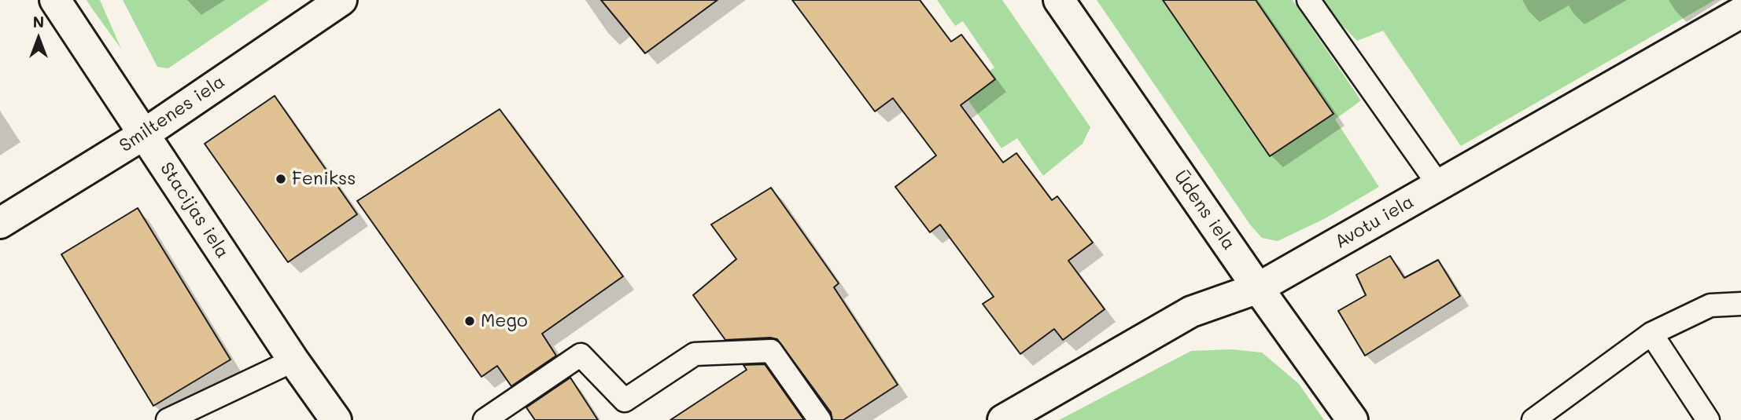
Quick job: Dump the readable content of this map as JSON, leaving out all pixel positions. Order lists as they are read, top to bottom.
{
  "streets": {
    "street": [
      "Smiltenes iela",
      "Stacijas iela",
      "Ūdens iela",
      "Avotu iela"
    ]
  },
  "crossings": [
    ["Smiltenes iela", "Stacijas iela"],
    ["Ūdens iela", "Avotu iela"]
  ],
  "places": ["Fenikss", "Mego"],
  "north": "top"
}
